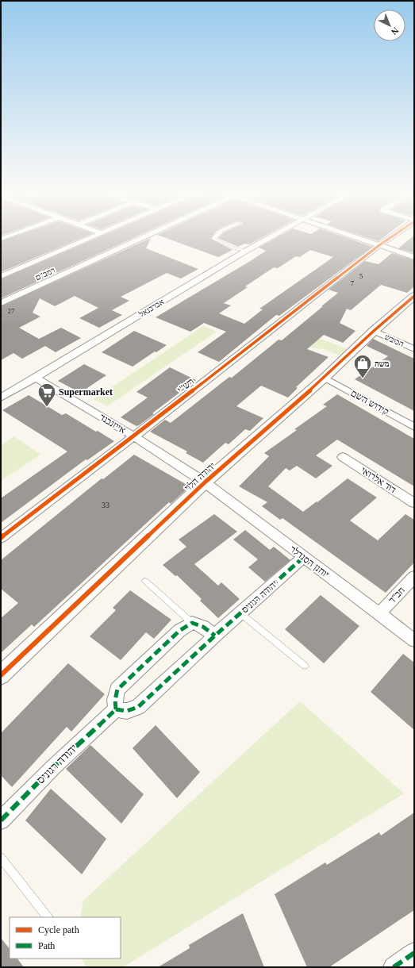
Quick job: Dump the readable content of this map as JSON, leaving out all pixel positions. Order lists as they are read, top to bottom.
{
  "streets": {
    "street": [
      "רמב\"ם",
      "אברבנאל",
      "הכובש",
      "רש\"י",
      "קידוש השם",
      "אייזנבנד",
      "יהודה הלוי",
      "דוד אלרואי",
      "יוחנן הסנדלר",
      "חב\"ד",
      "יהודה רגוניס"
    ]
  },
  "crossings": [
    ["אברבנאל", "אייזנבנד"],
    ["הכובש", "יהודה הלוי"],
    ["רש\"י", "אייזנבנד"],
    ["קידוש השם", "יהודה הלוי"],
    ["אייזנבנד", "יהודה הלוי"],
    ["אייזנבנד", "יוחנן הסנדלר"],
    ["יהודה הלוי", "יוחנן הסנדלר"],
    ["יוחנן הסנדלר", "חב\"ד"],
    ["יוחנן הסנדלר", "יהודה רגוניס"]
  ],
  "places": {
    "shop": ["משה"],
    "supermarket": ["Supermarket"]
  },
  "house_numbers": [
    "5",
    "7",
    "27",
    "33"
  ],
  "legend": ["Cycle path", "Path"],
  "north": "bottom right"
}
